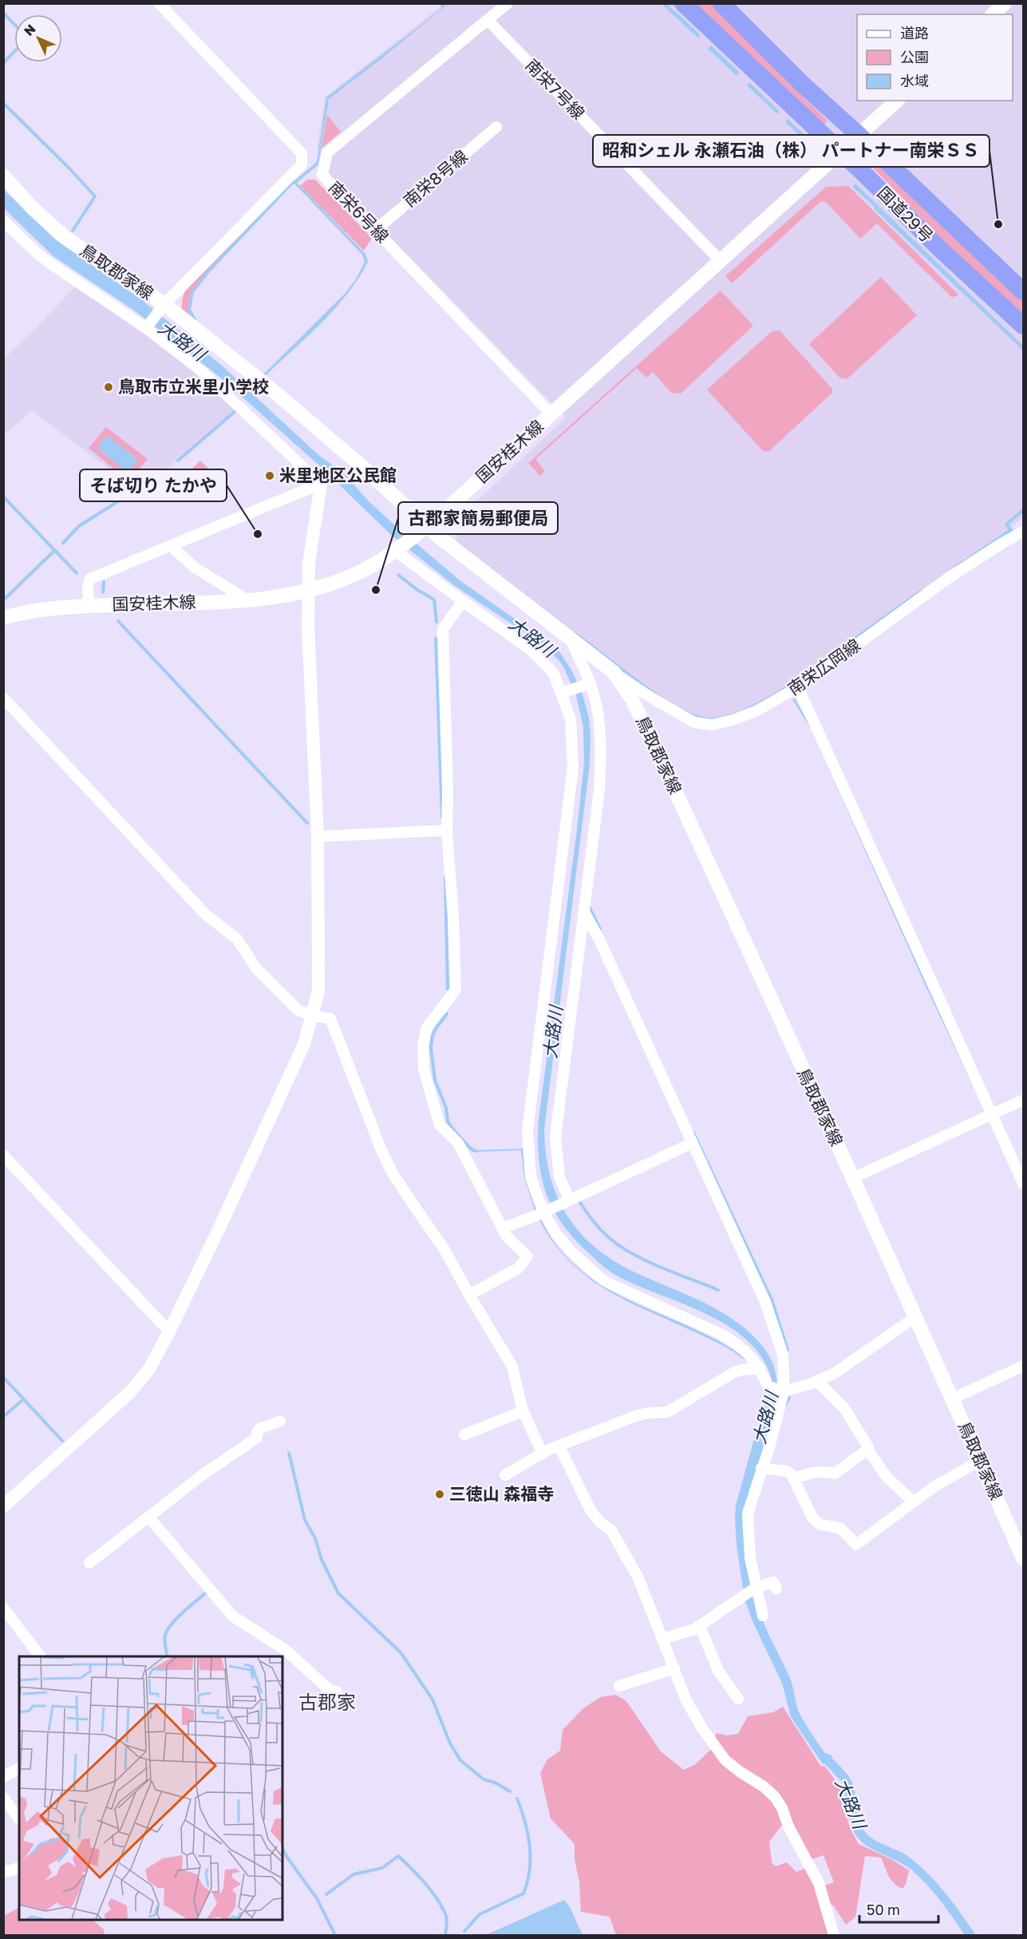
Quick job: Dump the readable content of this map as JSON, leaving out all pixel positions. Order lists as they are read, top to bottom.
{
  "streets": {
    "highway": ["国道29号"],
    "main road": ["鳥取郡家線", "国安桂木線"],
    "street": [
      "南栄7号線",
      "南栄8号線",
      "南栄6号線",
      "南栄広岡線"
    ]
  },
  "crossings": [
    ["南栄7号線", "南栄6号線"],
    ["南栄7号線", "国安桂木線"],
    ["南栄8号線", "南栄6号線"],
    ["南栄6号線", "国安桂木線"],
    ["国道29号", "国安桂木線"],
    ["鳥取郡家線", "国安桂木線"],
    ["鳥取郡家線", "南栄広岡線"]
  ],
  "districts": ["古郡家"],
  "water": ["大路川"],
  "places": [
    "昭和シェル 永瀬石油（株） パートナー南栄ＳＳ",
    "鳥取市立米里小学校",
    "米里地区公民館",
    "そば切り たかや",
    "古郡家簡易郵便局",
    "三徳山 森福寺"
  ],
  "legend": ["道路", "公園", "水域"],
  "scale_bar": "50 m",
  "north": "top left"
}
